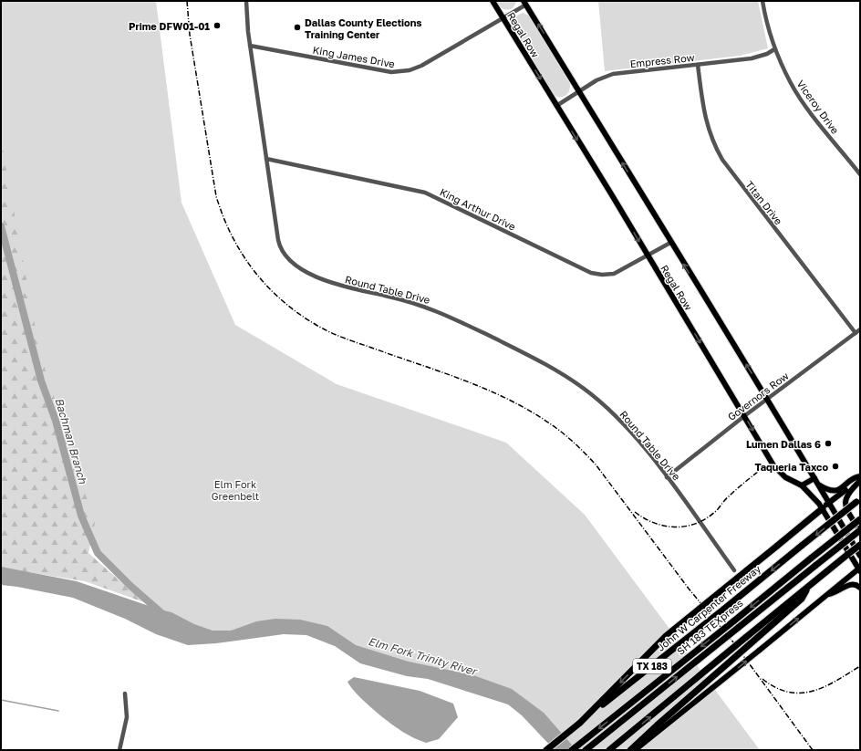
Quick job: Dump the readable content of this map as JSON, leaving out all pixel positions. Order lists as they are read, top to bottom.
{
  "streets": {
    "highway": ["John W Carpenter Freeway", "SH 183 TEXpress", "TX 183"],
    "main road": ["Regal Row"],
    "street": [
      "King James Drive",
      "Empress Row",
      "Viceroy Drive",
      "Titan Drive",
      "King Arthur Drive",
      "Round Table Drive",
      "Governors Row"
    ]
  },
  "crossings": [
    ["Regal Row", "King James Drive"],
    ["Regal Row", "Empress Row"],
    ["Regal Row", "King Arthur Drive"],
    ["Regal Row", "Governors Row"],
    ["King James Drive", "Round Table Drive"],
    ["Empress Row", "Viceroy Drive"],
    ["Empress Row", "Titan Drive"],
    ["Titan Drive", "Governors Row"],
    ["King Arthur Drive", "Round Table Drive"],
    ["Round Table Drive", "Governors Row"]
  ],
  "water": ["Bachman Branch", "Elm Fork Trinity River"],
  "parks": ["Elm Fork Greenbelt"],
  "places": [
    "Prime DFW01-01",
    "Dallas County Elections Training Center",
    "Lumen Dallas 6",
    "Taqueria Taxco"
  ]
}
